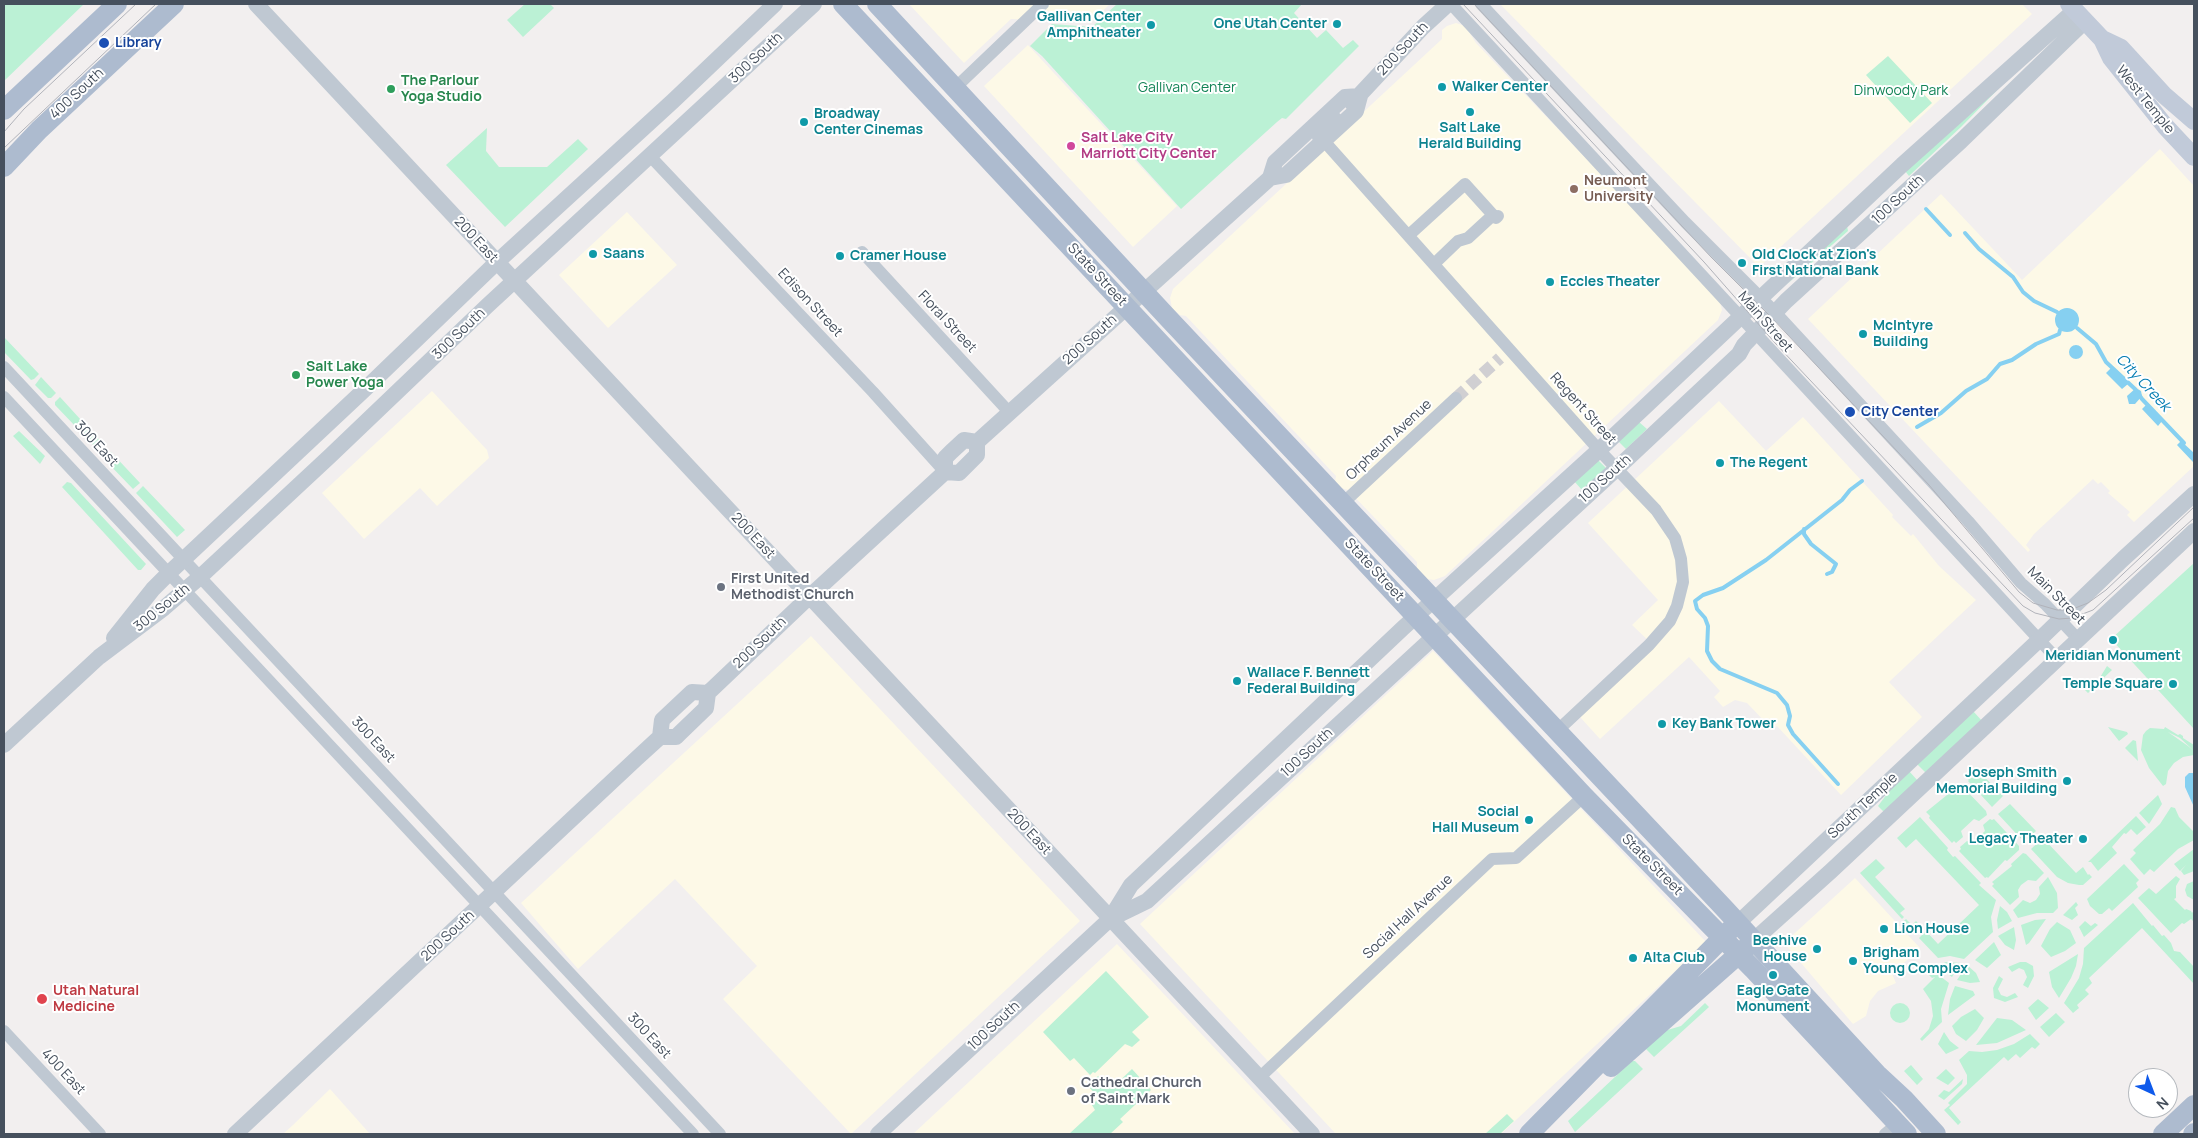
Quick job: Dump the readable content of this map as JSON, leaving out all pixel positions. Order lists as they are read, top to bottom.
{
  "streets": {
    "main road": [
      "400 South",
      "West Temple",
      "State Street",
      "South Temple"
    ],
    "street": [
      "200 South",
      "300 South",
      "100 South",
      "200 East",
      "Edison Street",
      "Floral Street",
      "Main Street",
      "Regent Street",
      "Orpheum Avenue",
      "300 East",
      "Social Hall Avenue",
      "400 East"
    ]
  },
  "crossings": [
    ["200 South", "200 East"],
    ["200 South", "State Street"],
    ["200 South", "Edison Street"],
    ["200 South", "Floral Street"],
    ["200 South", "Main Street"],
    ["200 South", "Regent Street"],
    ["200 South", "300 East"],
    ["300 South", "200 East"],
    ["300 South", "Edison Street"],
    ["300 South", "300 East"],
    ["West Temple", "100 South"],
    ["100 South", "200 East"],
    ["100 South", "State Street"],
    ["100 South", "Main Street"],
    ["100 South", "Regent Street"],
    ["200 East", "Social Hall Avenue"],
    ["State Street", "Regent Street"],
    ["State Street", "Orpheum Avenue"],
    ["State Street", "South Temple"],
    ["State Street", "Social Hall Avenue"],
    ["Main Street", "South Temple"]
  ],
  "water": ["City Creek"],
  "parks": ["Gallivan Center", "Dinwoody Park"],
  "places": [
    "One Utah Center",
    "Gallivan Center Amphitheater",
    "Library",
    "Walker Center",
    "The Parlour Yoga Studio",
    "Salt Lake Herald Building",
    "Broadway Center Cinemas",
    "Salt Lake City Marriott City Center",
    "Neumont University",
    "Saans",
    "Cramer House",
    "Old Clock at Zion's First National Bank",
    "Eccles Theater",
    "McIntyre Building",
    "Salt Lake Power Yoga",
    "City Center",
    "The Regent",
    "First United Methodist Church",
    "Meridian Monument",
    "Wallace F. Bennett Federal Building",
    "Temple Square",
    "Key Bank Tower",
    "Joseph Smith Memorial Building",
    "Social Hall Museum",
    "Legacy Theater",
    "Lion House",
    "Beehive House",
    "Alta Club",
    "Brigham Young Complex",
    "Eagle Gate Monument",
    "Utah Natural Medicine",
    "Cathedral Church of Saint Mark"
  ],
  "north": "bottom right"
}
